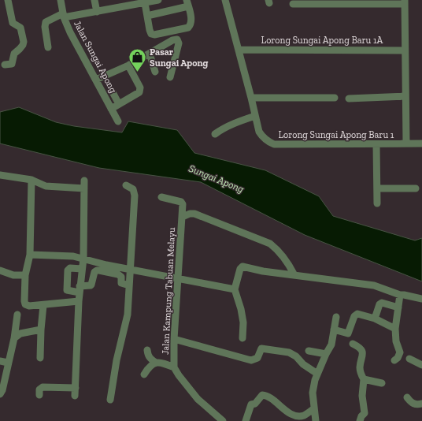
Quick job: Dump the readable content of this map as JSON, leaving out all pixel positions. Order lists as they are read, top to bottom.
{
  "streets": {
    "street": [
      "Lorong Sungai Apong Baru 1A",
      "Jalan Sungai Apong",
      "Lorong Sungai Apong Baru 1",
      "Jalan Kampung Tabuan Melayu"
    ]
  },
  "crossings": [
    ["Lorong Sungai Apong Baru 1A", "Lorong Sungai Apong Baru 1"]
  ],
  "water": ["Sungai Apong"],
  "places": {
    "shop": ["Pasar Sungai Apong"]
  }
}
